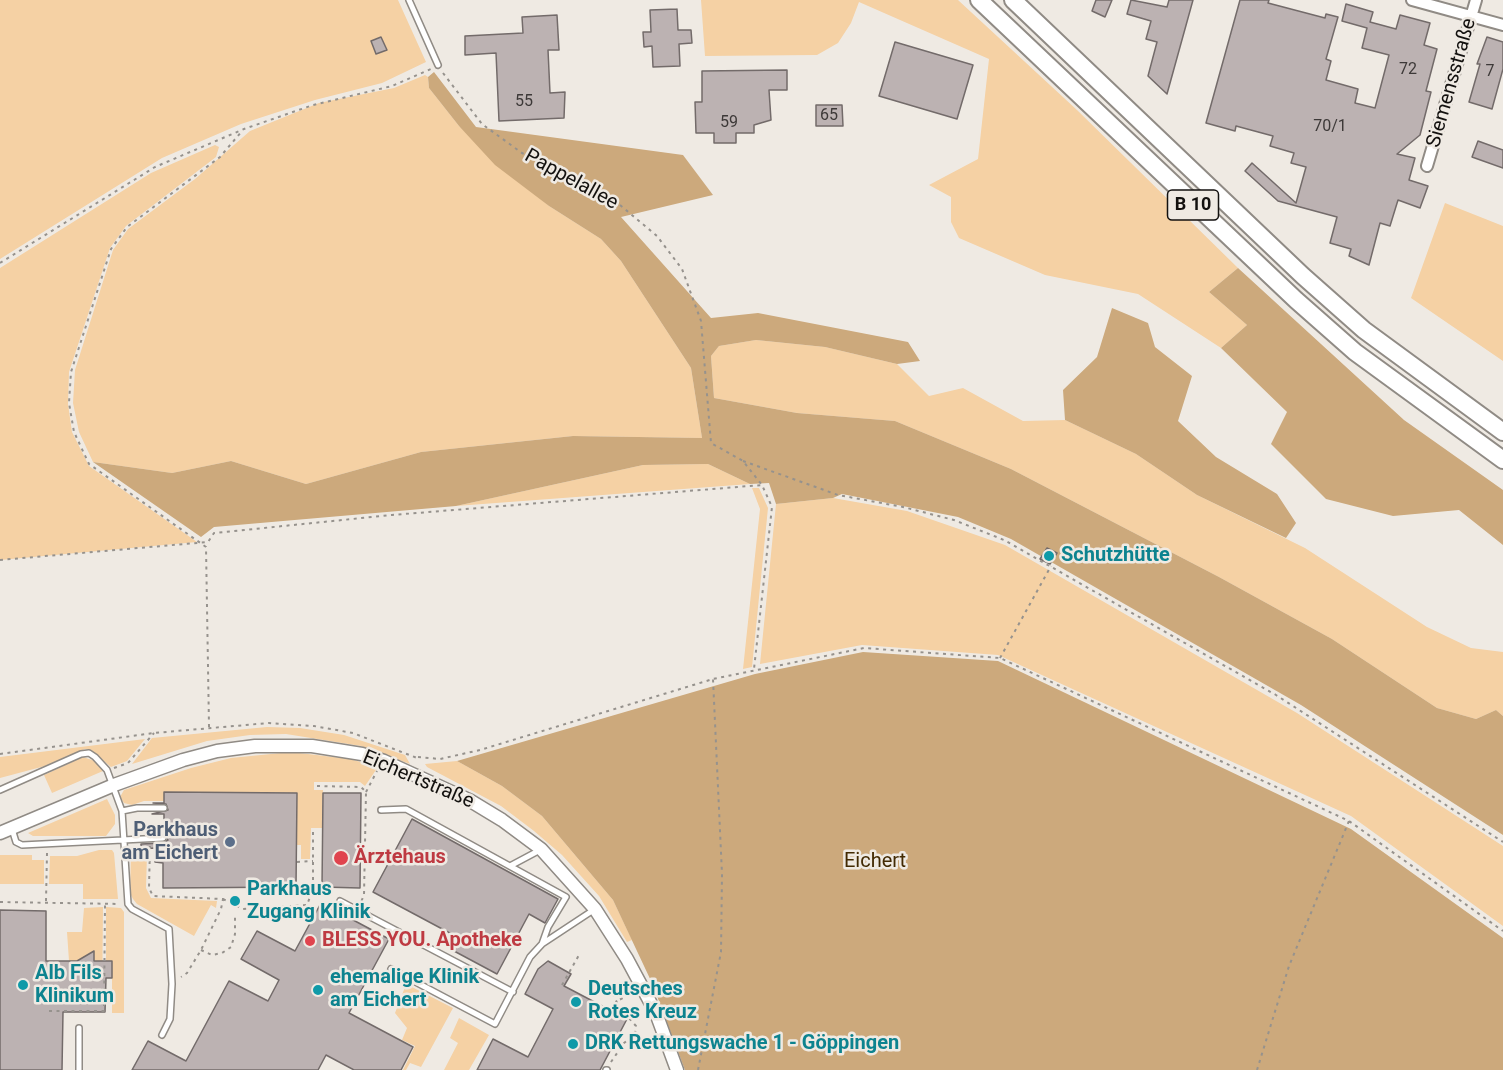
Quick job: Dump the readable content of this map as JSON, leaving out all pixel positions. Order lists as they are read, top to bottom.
{
  "streets": {
    "highway": ["B 10"],
    "street": ["Siemensstraße", "Eichertstraße"],
    "path": ["Pappelallee"]
  },
  "parks": ["Eichert"],
  "places": [
    "Schutzhütte",
    "Parkhaus am Eichert",
    "Ärztehaus",
    "Parkhaus Zugang Klinik",
    "BLESS YOU. Apotheke",
    "Alb Fils Klinikum",
    "ehemalige Klinik am Eichert",
    "Deutsches Rotes Kreuz",
    "DRK Rettungswache 1 - Göppingen"
  ],
  "house_numbers": [
    "72",
    "7",
    "55",
    "65",
    "59",
    "70/1"
  ]
}
